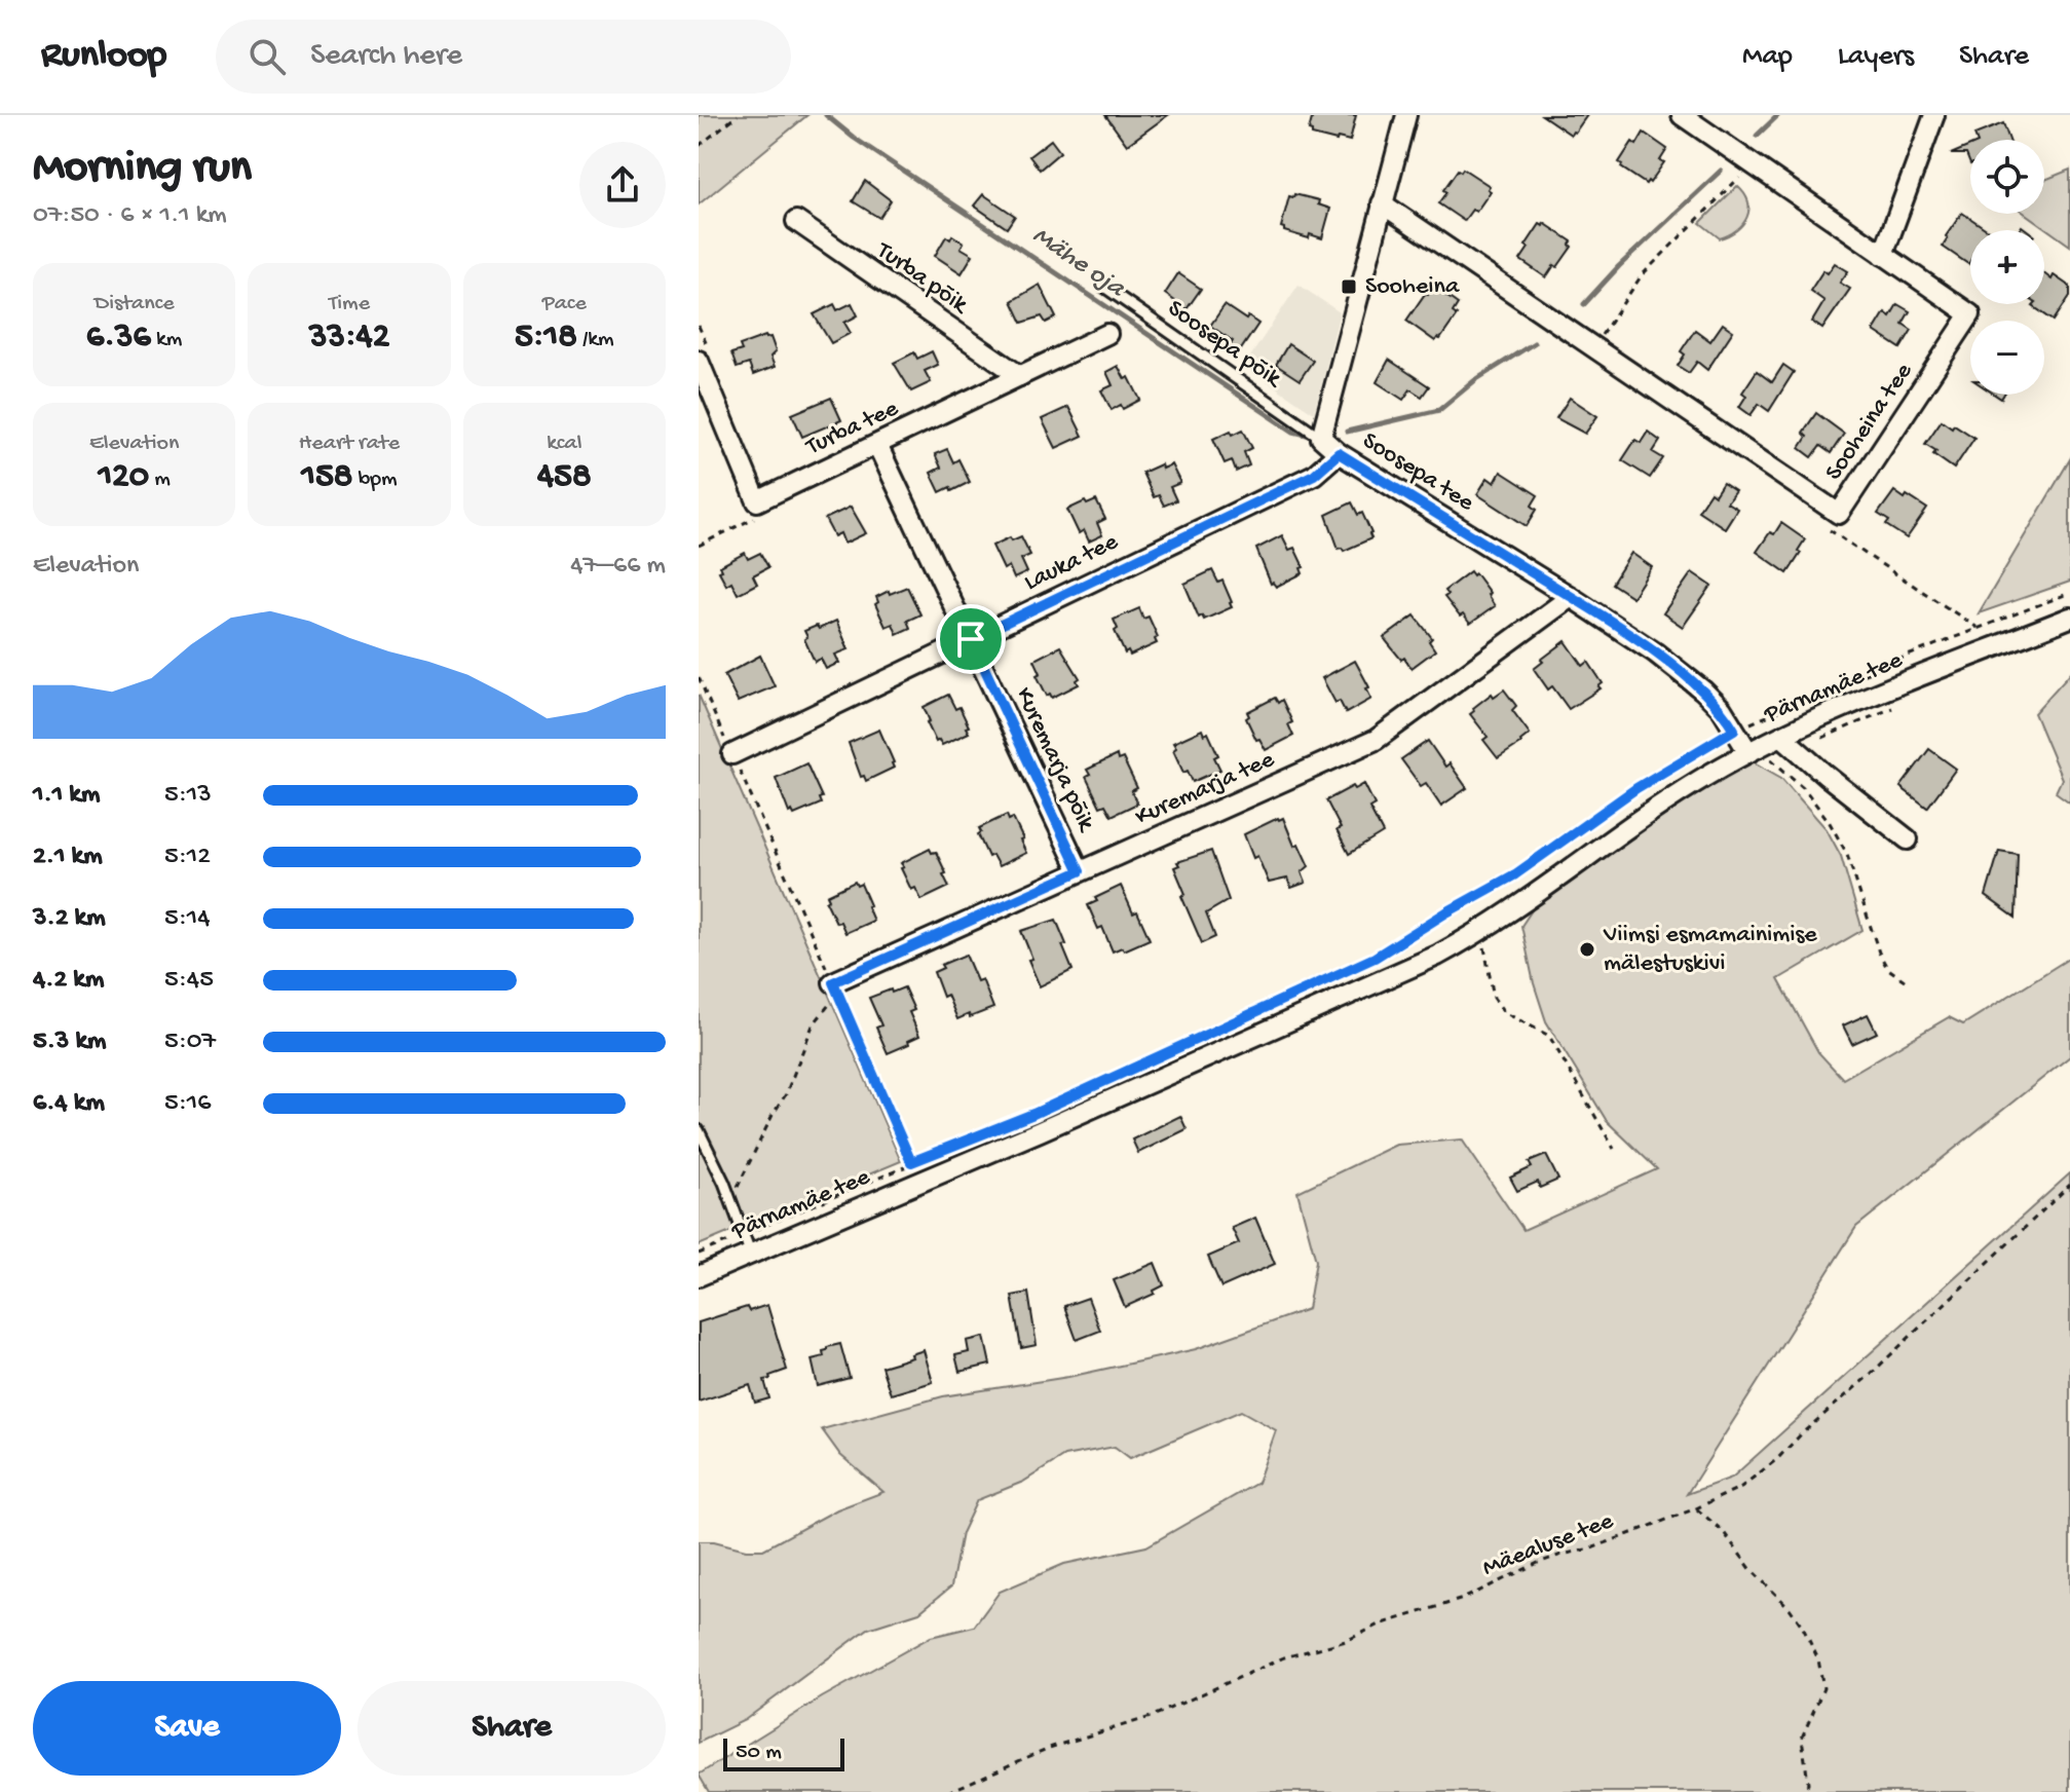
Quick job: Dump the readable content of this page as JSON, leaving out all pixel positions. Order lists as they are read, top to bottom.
{
  "streets": {
    "street": [
      "Turba põik",
      "Sooheina tee",
      "Turba tee",
      "Soosepa tee",
      "Lauka tee",
      "Pärnamäe tee",
      "Kuremarja põik",
      "Kuremarja tee"
    ],
    "lane": ["Soosepa põik"],
    "path": ["Mäealuse tee"]
  },
  "crossings": [
    ["Turba põik", "Turba tee"],
    ["Soosepa põik", "Soosepa tee"],
    ["Turba tee", "Kuremarja põik"],
    ["Soosepa tee", "Lauka tee"],
    ["Soosepa tee", "Pärnamäe tee"],
    ["Soosepa tee", "Kuremarja tee"],
    ["Lauka tee", "Kuremarja põik"],
    ["Kuremarja põik", "Kuremarja tee"]
  ],
  "water": ["Mähe oja"],
  "places": {
    "transit": ["Sooheina"],
    "other": ["Viimsi esmamainimise mälestuskivi"]
  },
  "scale_bar": "50 m",
  "page": {
    "header": "Runloop",
    "search": "Search here",
    "nav": ["Map", "Layers", "Share"],
    "heading": ["Morning run", "07:50 · 6 × 1.1 km"],
    "map_buttons": ["+", "−"],
    "stats": [
      ["Distance", "6.36 km"],
      ["Time", "33:42"],
      ["Pace", "5:18 /km"],
      ["Elevation", "120 m"],
      ["Heart rate", "158 bpm"],
      ["kcal", "458"]
    ],
    "chart": ["Elevation", "47–66 m"],
    "list": [
      {
        "name": "1.1 km",
        "note": "5:13"
      },
      {
        "name": "2.1 km",
        "note": "5:12"
      },
      {
        "name": "3.2 km",
        "note": "5:14"
      },
      {
        "name": "4.2 km",
        "note": "5:45"
      },
      {
        "name": "5.3 km",
        "note": "5:07"
      },
      {
        "name": "6.4 km",
        "note": "5:16"
      }
    ],
    "buttons": ["Save", "Share"],
    "scale": "50 m"
  }
}
